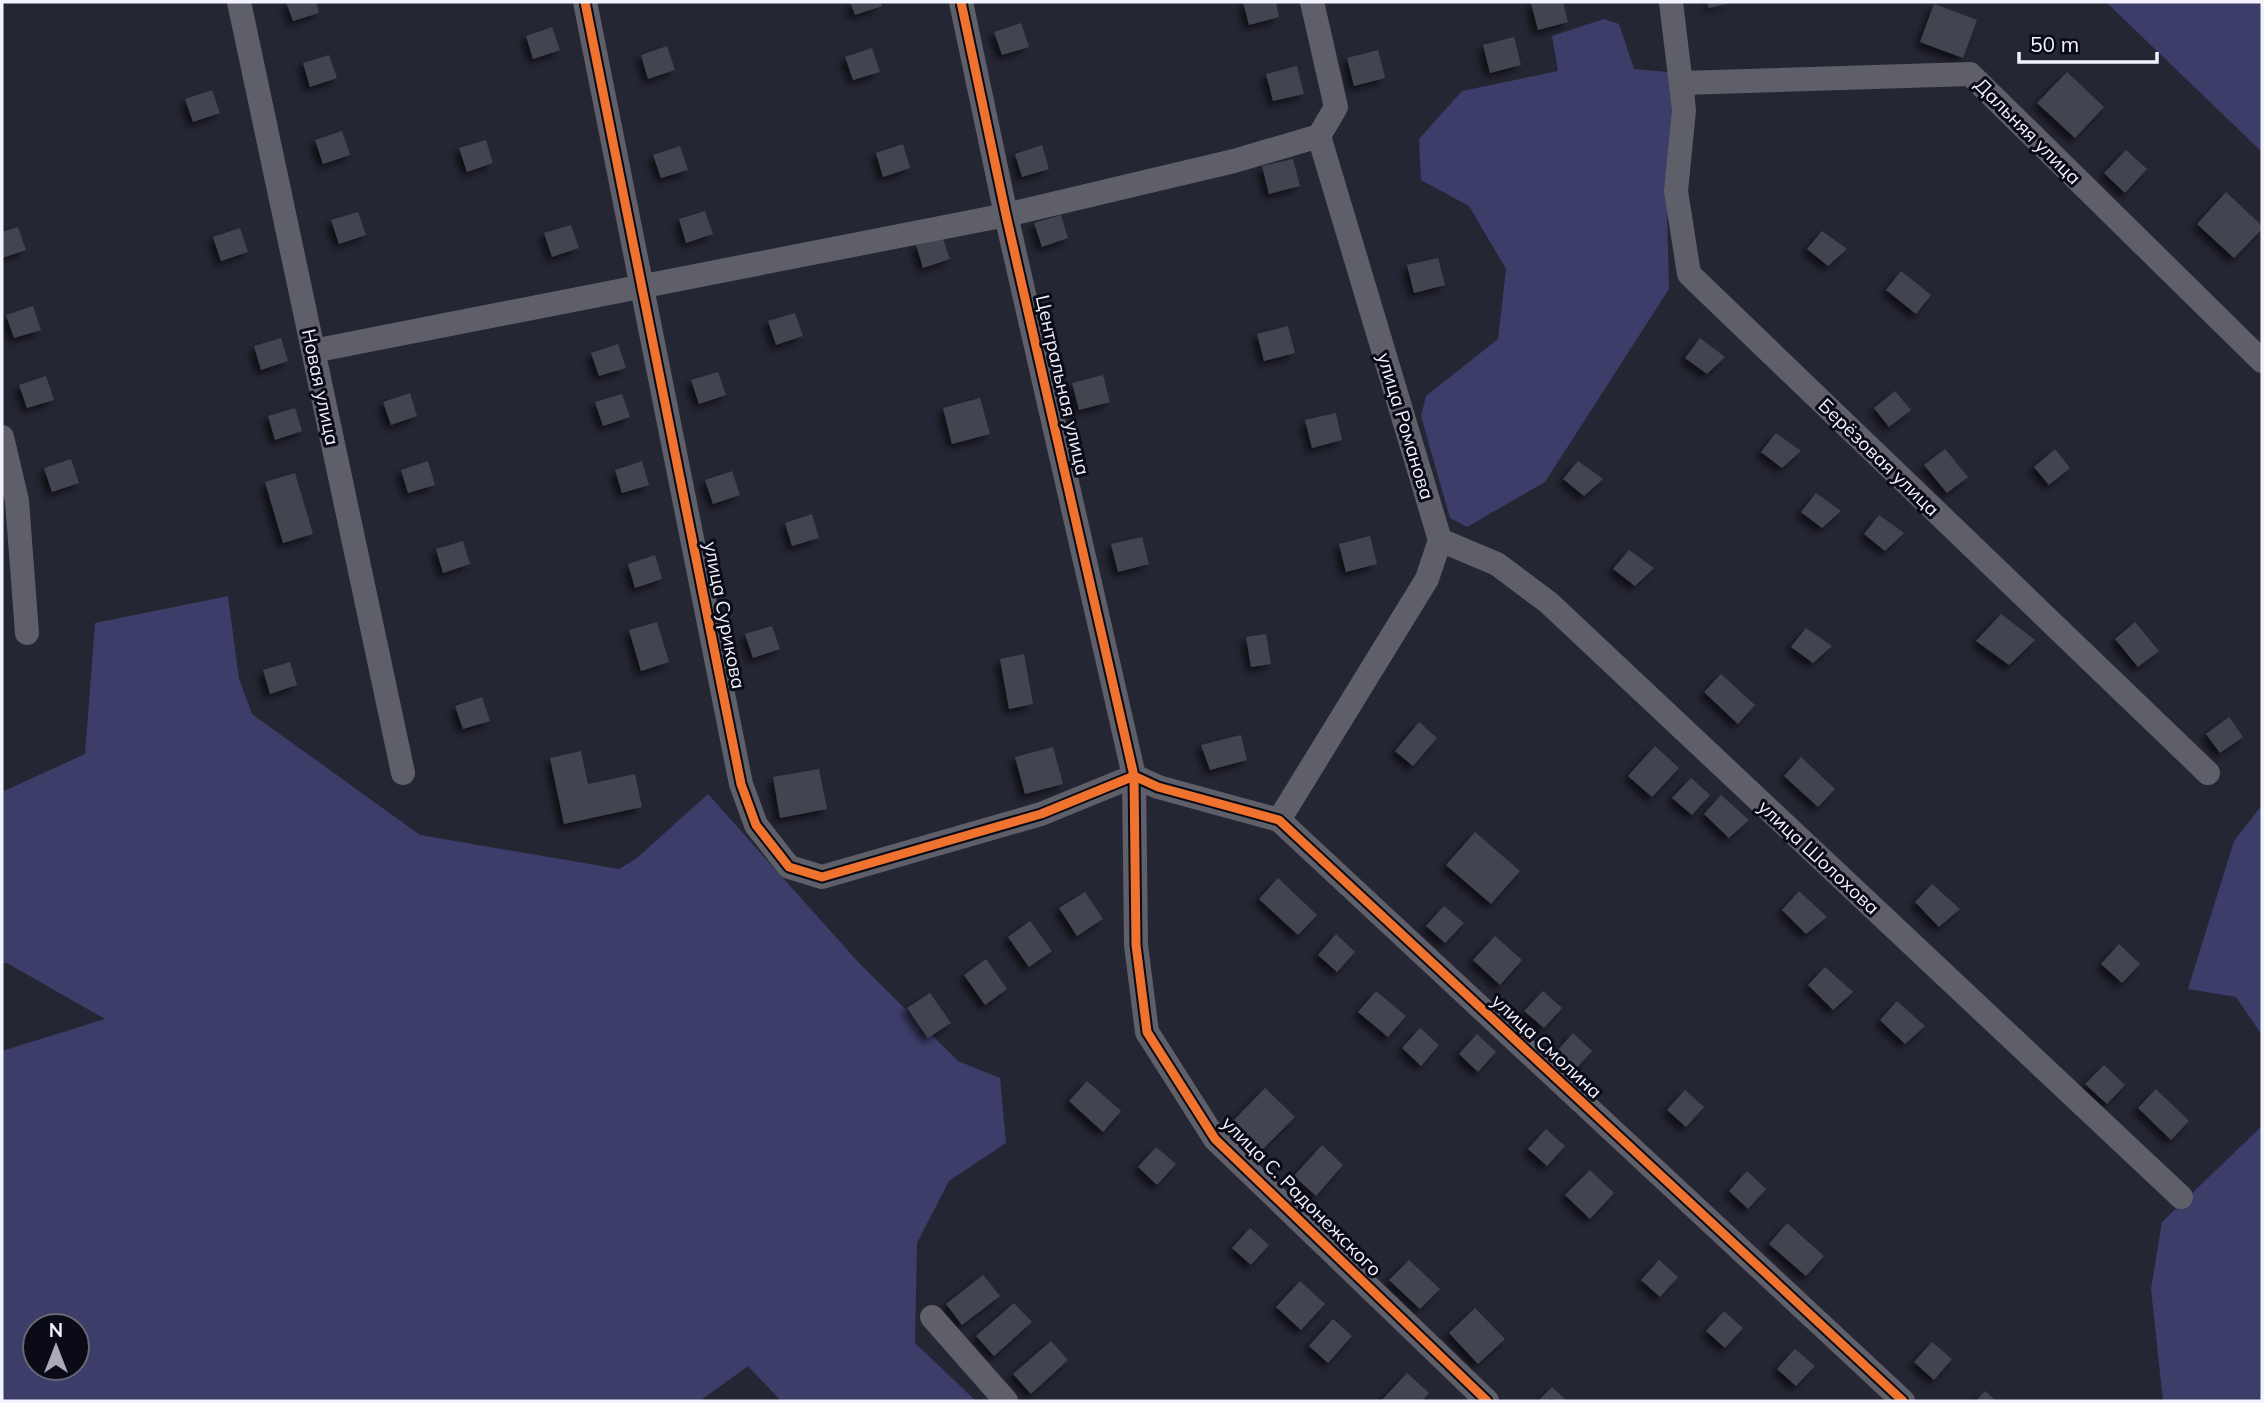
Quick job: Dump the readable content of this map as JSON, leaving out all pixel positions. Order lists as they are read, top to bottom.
{
  "streets": {
    "street": [
      "Дальняя улица",
      "Центральная улица",
      "Новая улица",
      "улица Романова",
      "Берёзовая улица",
      "улица Сурикова",
      "улица Шолохова",
      "улица Смолина",
      "улица С. Радонежского"
    ]
  },
  "crossings": [
    ["Дальняя улица", "Берёзовая улица"],
    ["Центральная улица", "улица Сурикова"],
    ["Центральная улица", "улица Смолина"],
    ["Центральная улица", "улица С. Радонежского"],
    ["улица Романова", "улица Шолохова"],
    ["улица Сурикова", "улица Смолина"],
    ["улица Сурикова", "улица С. Радонежского"],
    ["улица Смолина", "улица С. Радонежского"]
  ],
  "scale_bar": "50 m",
  "north": "top"
}
